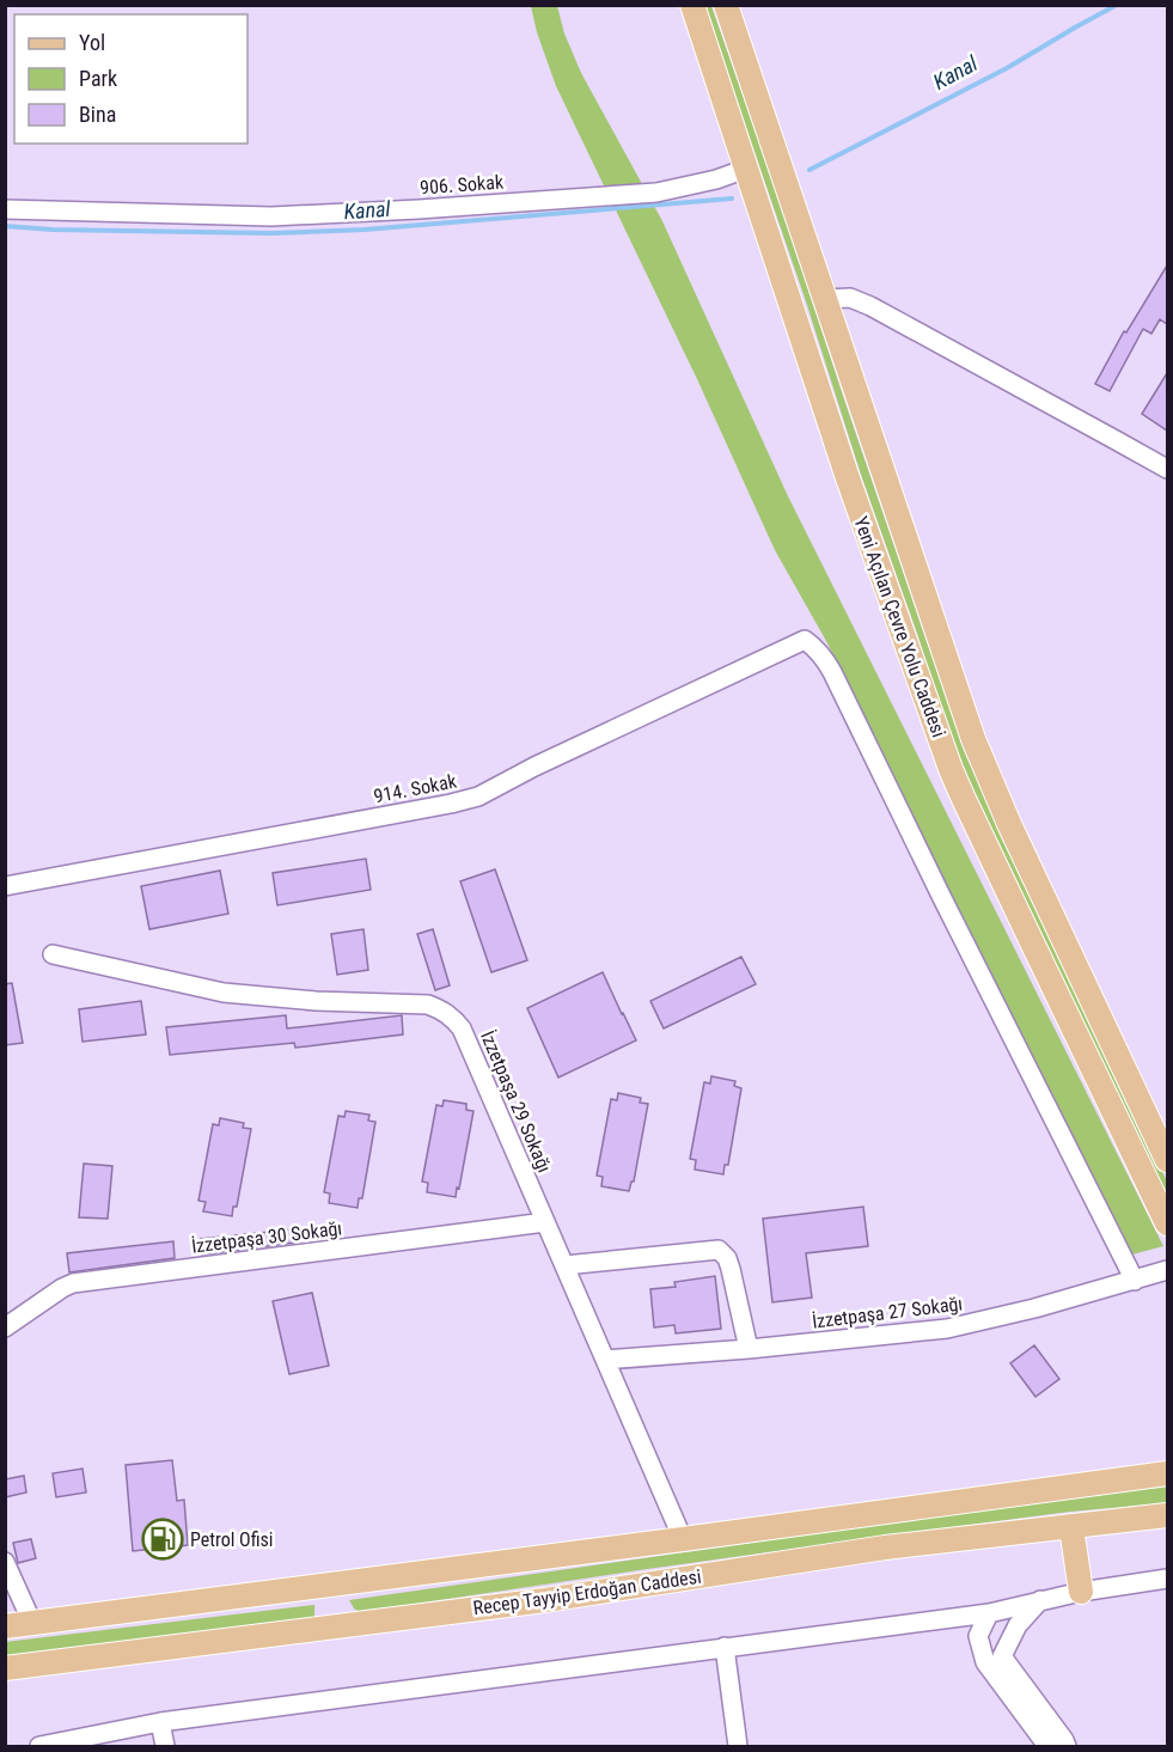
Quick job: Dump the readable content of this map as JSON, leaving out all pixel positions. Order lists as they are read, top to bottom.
{
  "streets": {
    "main road": ["Yeni Açılan Çevre Yolu Caddesi", "Recep Tayyip Erdoğan Caddesi"],
    "street": [
      "906. Sokak",
      "914. Sokak",
      "İzzetpaşa 29 Sokağı",
      "İzzetpaşa 30 Sokağı",
      "İzzetpaşa 27 Sokağı"
    ]
  },
  "crossings": [
    ["906. Sokak", "Yeni Açılan Çevre Yolu Caddesi"],
    ["914. Sokak", "İzzetpaşa 27 Sokağı"],
    ["İzzetpaşa 29 Sokağı", "İzzetpaşa 30 Sokağı"],
    ["İzzetpaşa 29 Sokağı", "İzzetpaşa 27 Sokağı"],
    ["İzzetpaşa 29 Sokağı", "Recep Tayyip Erdoğan Caddesi"]
  ],
  "water": ["Kanal"],
  "places": {
    "fuel station": ["Petrol Ofisi"]
  },
  "legend": ["Yol", "Park", "Bina"]
}
